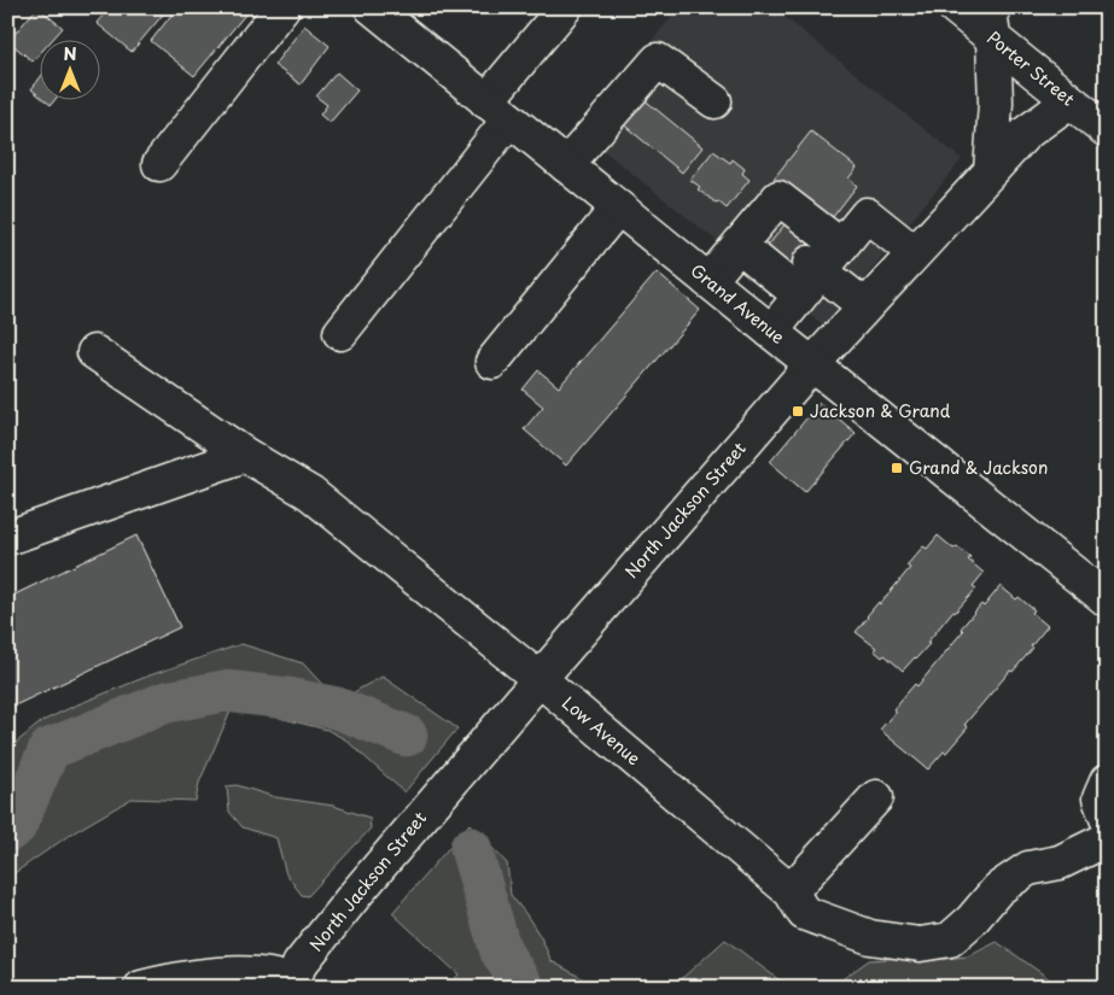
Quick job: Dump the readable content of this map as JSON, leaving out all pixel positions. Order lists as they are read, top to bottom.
{
  "streets": {
    "street": [
      "Porter Street",
      "Grand Avenue",
      "North Jackson Street",
      "Low Avenue"
    ]
  },
  "crossings": [
    ["Porter Street", "North Jackson Street"],
    ["Grand Avenue", "North Jackson Street"],
    ["North Jackson Street", "Low Avenue"]
  ],
  "places": {
    "transit": ["Jackson & Grand", "Grand & Jackson"]
  },
  "north": "top"
}
